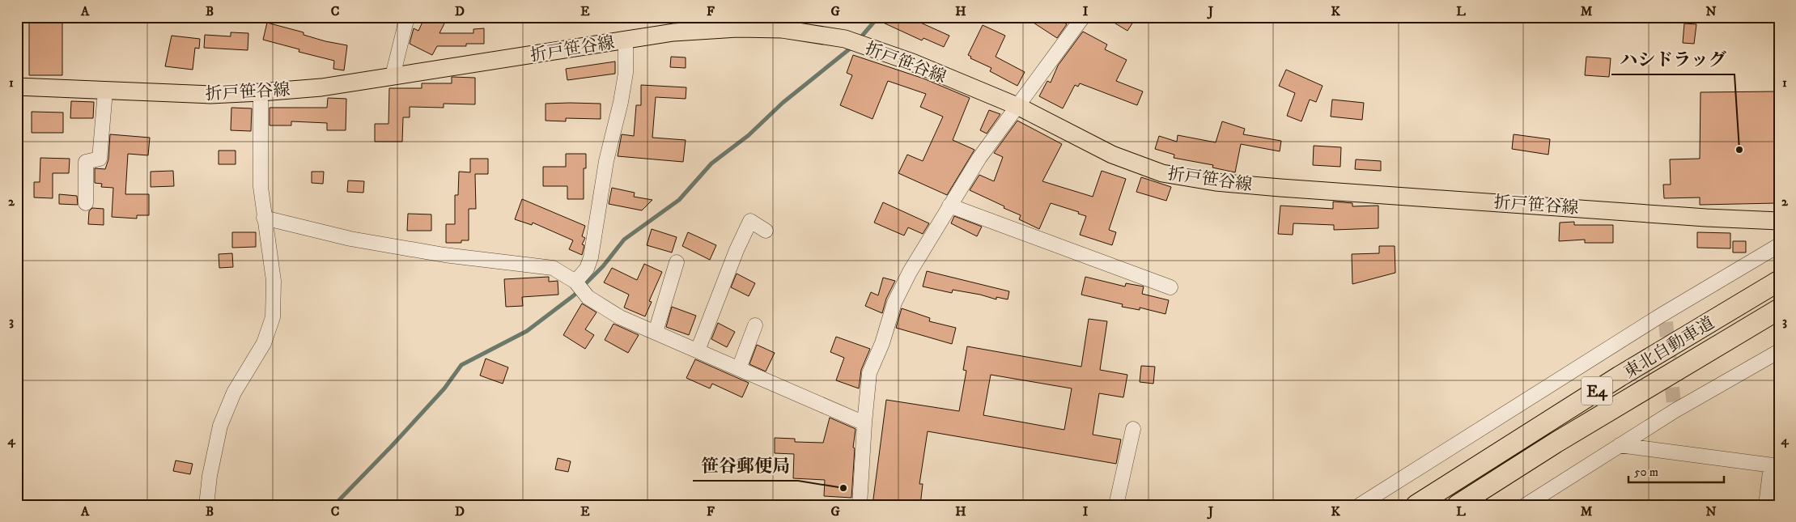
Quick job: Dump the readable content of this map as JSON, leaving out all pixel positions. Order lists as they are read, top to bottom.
{
  "streets": {
    "highway": ["東北自動車道", "E4"],
    "main road": ["折戸笹谷線"]
  },
  "places": ["ハシドラッグ", "笹谷郵便局"],
  "scale_bar": "50 m",
  "grid": {
    "columns": [
      "A",
      "B",
      "C",
      "D",
      "E",
      "F",
      "G",
      "H",
      "I",
      "J",
      "K",
      "L",
      "M",
      "N"
    ],
    "rows": [
      "1",
      "2",
      "3",
      "4"
    ]
  }
}
